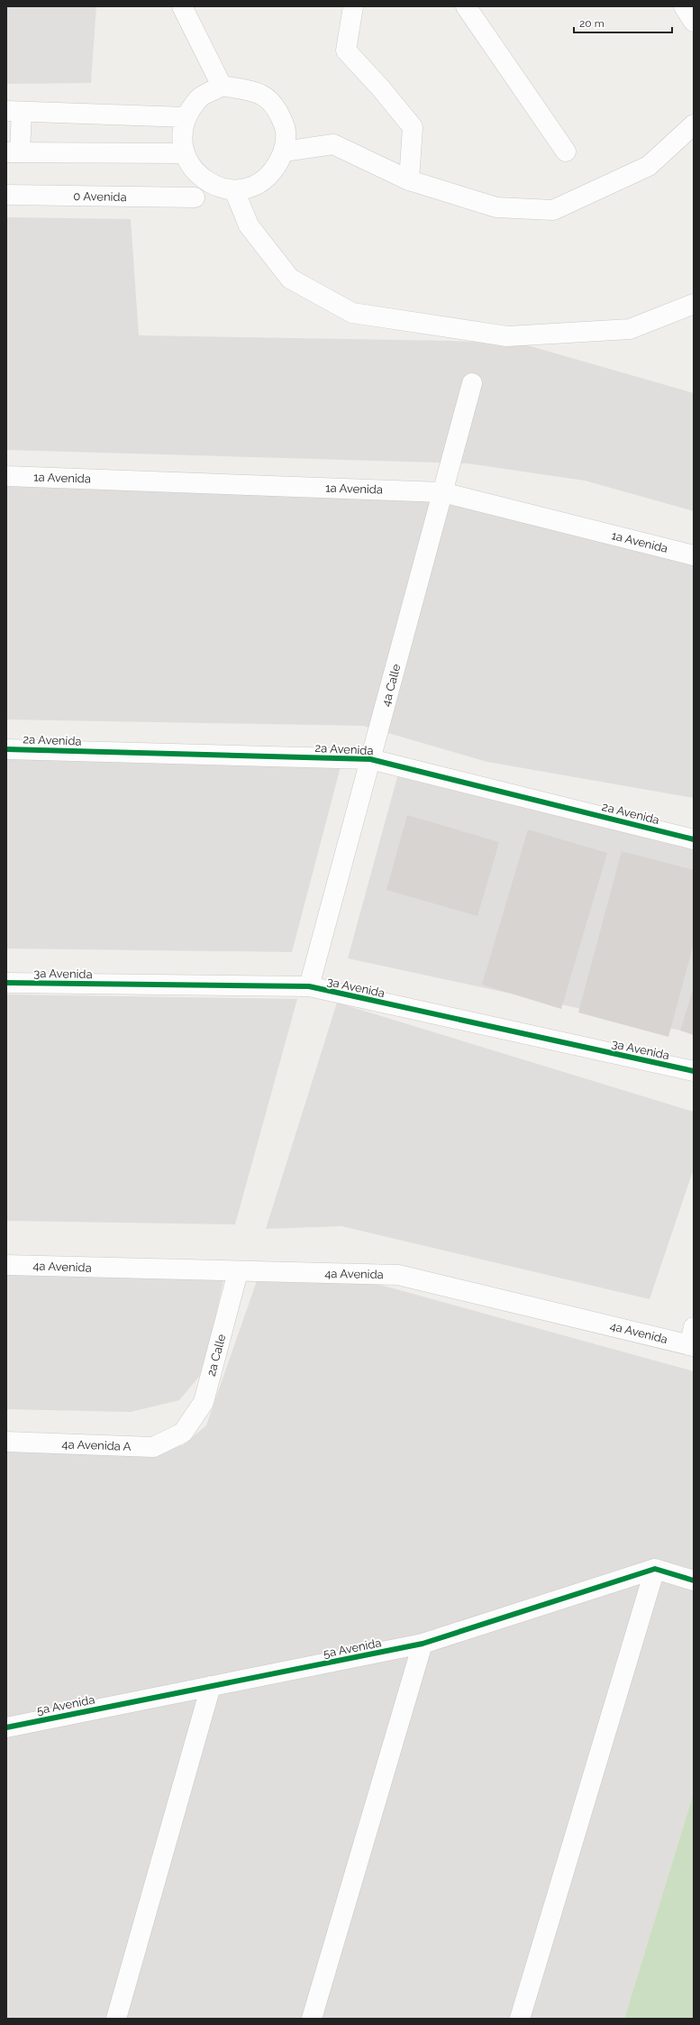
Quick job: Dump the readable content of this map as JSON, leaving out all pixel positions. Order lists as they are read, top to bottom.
{
  "streets": {
    "street": [
      "0 Avenida",
      "1a Avenida",
      "4a Calle",
      "2a Avenida",
      "3a Avenida",
      "4a Avenida",
      "2a Calle",
      "4a Avenida A",
      "5a Avenida"
    ]
  },
  "crossings": [
    ["1a Avenida", "4a Calle"],
    ["4a Calle", "2a Avenida"],
    ["4a Calle", "3a Avenida"],
    ["4a Avenida", "2a Calle"],
    ["2a Calle", "4a Avenida A"]
  ],
  "scale_bar": "20 m"
}
